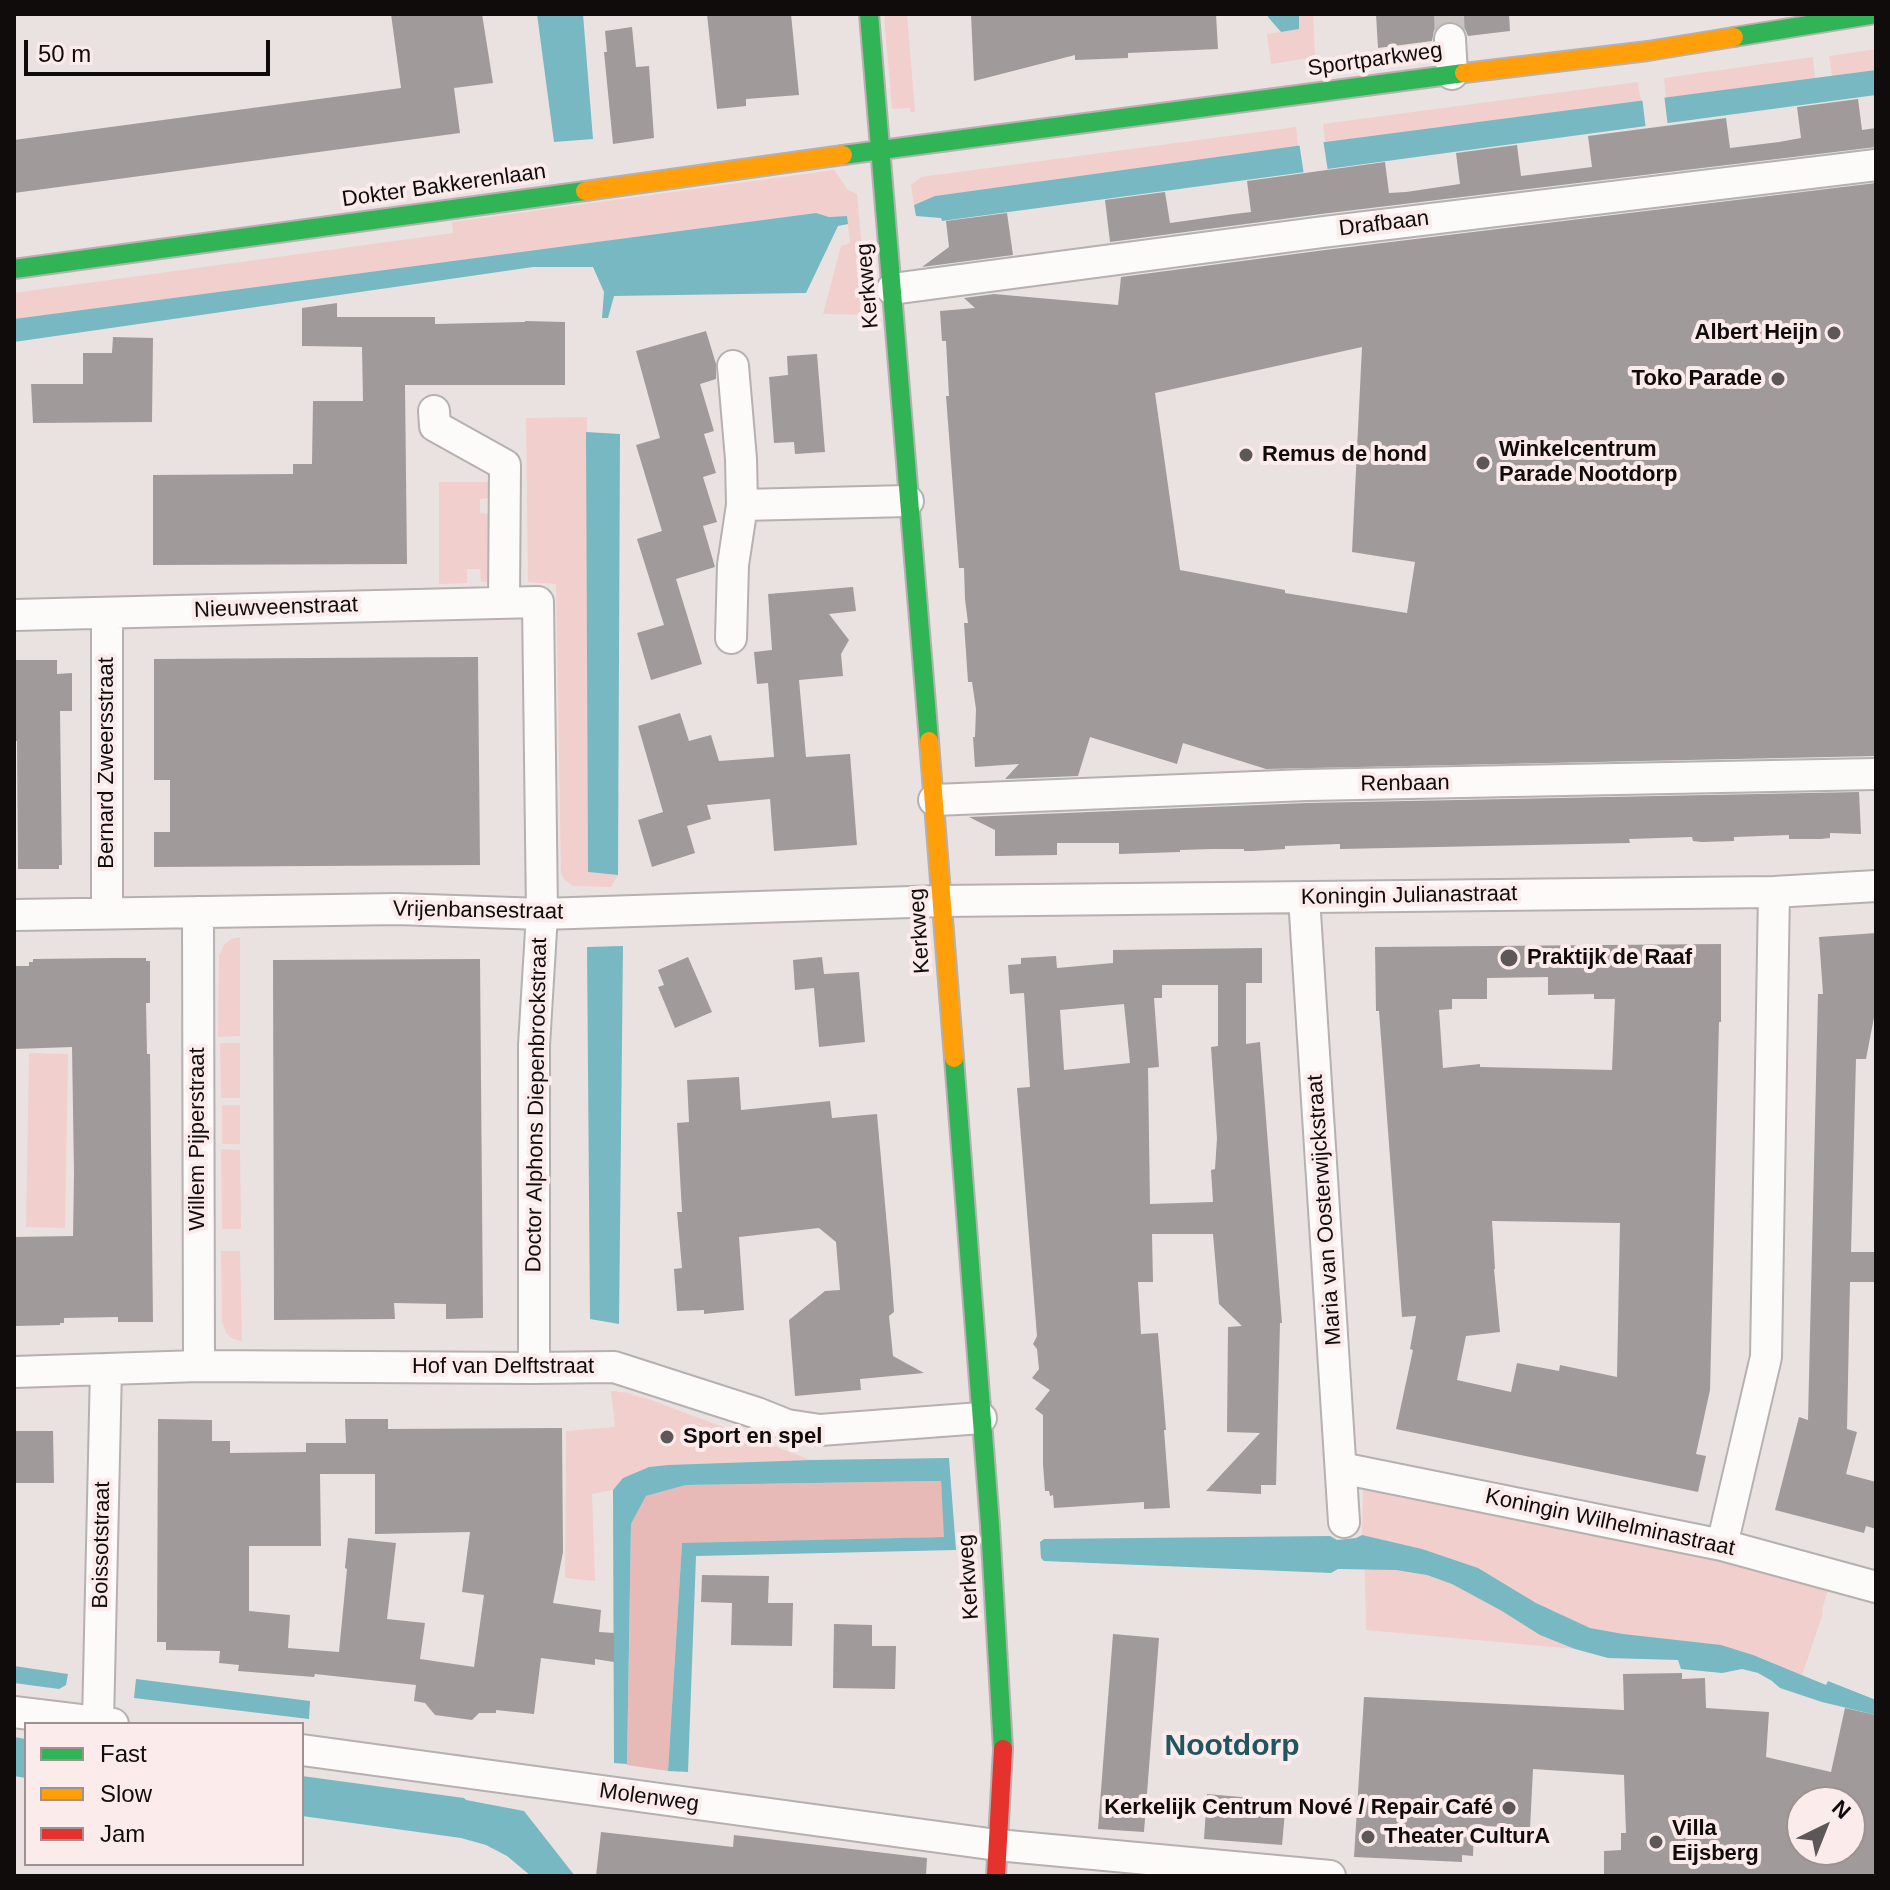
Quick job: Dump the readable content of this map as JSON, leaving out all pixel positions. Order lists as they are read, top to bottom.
{
  "streets": {
    "street": [
      "Sportparkweg",
      "Dokter Bakkerenlaan",
      "Drafbaan",
      "Kerkweg",
      "Nieuwveenstraat",
      "Bernard Zweersstraat",
      "Renbaan",
      "Koningin Julianastraat",
      "Vrijenbansestraat",
      "Doctor Alphons Diepenbrockstraat",
      "Willem Pijperstraat",
      "Maria van Oosterwijckstraat",
      "Hof van Delftstraat",
      "Koningin Wilhelminastraat",
      "Boissotstraat",
      "Molenweg"
    ]
  },
  "crossings": [
    ["Sportparkweg", "Dokter Bakkerenlaan"],
    ["Sportparkweg", "Kerkweg"],
    ["Dokter Bakkerenlaan", "Kerkweg"],
    ["Drafbaan", "Kerkweg"],
    ["Kerkweg", "Renbaan"],
    ["Kerkweg", "Koningin Julianastraat"],
    ["Kerkweg", "Vrijenbansestraat"],
    ["Kerkweg", "Hof van Delftstraat"],
    ["Kerkweg", "Molenweg"],
    ["Nieuwveenstraat", "Bernard Zweersstraat"],
    ["Nieuwveenstraat", "Doctor Alphons Diepenbrockstraat"],
    ["Bernard Zweersstraat", "Vrijenbansestraat"],
    ["Koningin Julianastraat", "Vrijenbansestraat"],
    ["Koningin Julianastraat", "Maria van Oosterwijckstraat"],
    ["Vrijenbansestraat", "Doctor Alphons Diepenbrockstraat"],
    ["Vrijenbansestraat", "Willem Pijperstraat"],
    ["Doctor Alphons Diepenbrockstraat", "Hof van Delftstraat"],
    ["Willem Pijperstraat", "Hof van Delftstraat"],
    ["Maria van Oosterwijckstraat", "Koningin Wilhelminastraat"],
    ["Hof van Delftstraat", "Boissotstraat"]
  ],
  "districts": ["Nootdorp"],
  "places": [
    "Albert Heijn",
    "Toko Parade",
    "Remus de hond",
    "Winkelcentrum Parade Nootdorp",
    "Praktijk de Raaf",
    "Sport en spel",
    "Kerkelijk Centrum Nové / Repair Café",
    "Theater CulturA",
    "Villa Eijsberg"
  ],
  "legend": ["Fast", "Slow", "Jam"],
  "scale_bar": "50 m",
  "north": "top right"
}
